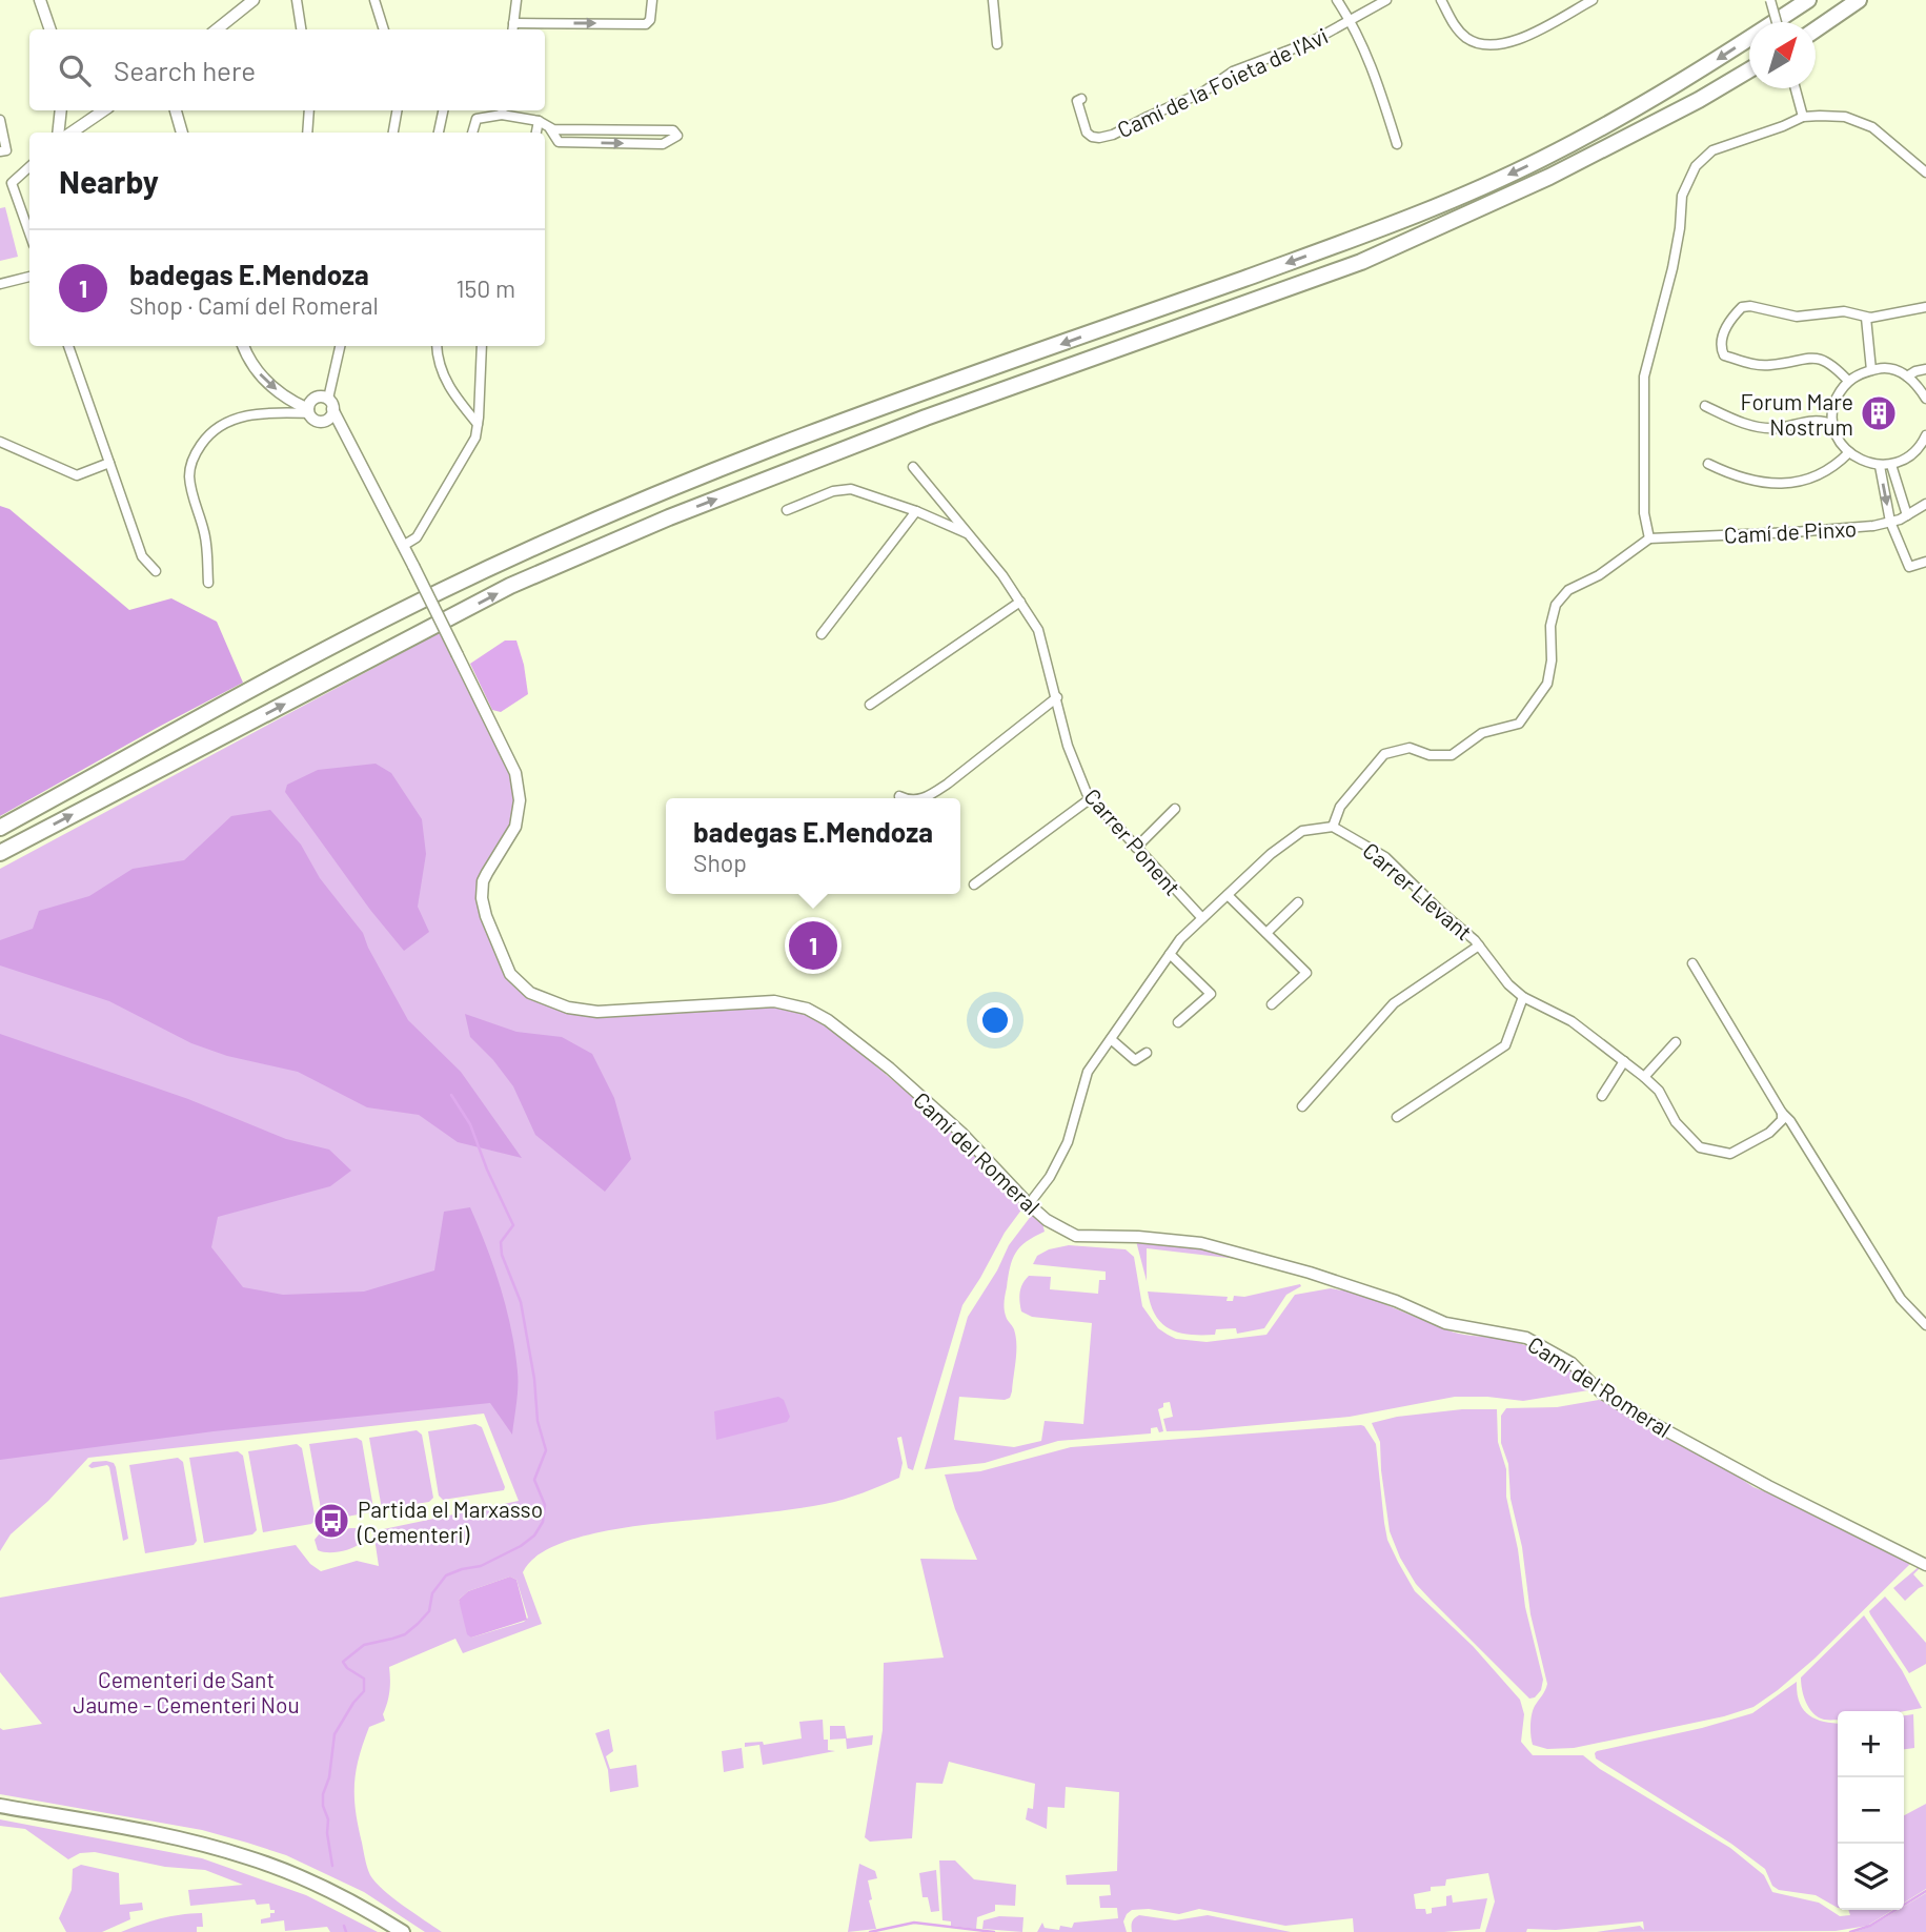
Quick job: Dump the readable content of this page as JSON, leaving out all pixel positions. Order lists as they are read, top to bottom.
{
  "streets": {
    "street": [
      "Camí de la Foieta de l'Avi",
      "Camí de Pinxo",
      "Carrer Ponent",
      "Carrer Llevant",
      "Camí del Romeral"
    ]
  },
  "parks": ["Cementeri de Sant Jaume - Cementeri Nou"],
  "places": {
    "building": ["Forum Mare Nostrum"],
    "bus stop": ["Partida el Marxasso (Cementeri)"]
  },
  "north": "top right",
  "page": {
    "search": "Search here",
    "heading": "Nearby",
    "list": [
      {
        "mark": "1",
        "name": "badegas E.Mendoza",
        "note": "Shop · Camí del Romeral",
        "value": "150 m"
      }
    ],
    "popup": ["badegas E.Mendoza", "Shop"],
    "pins": "1",
    "map_buttons": ["+", "−"]
  }
}
